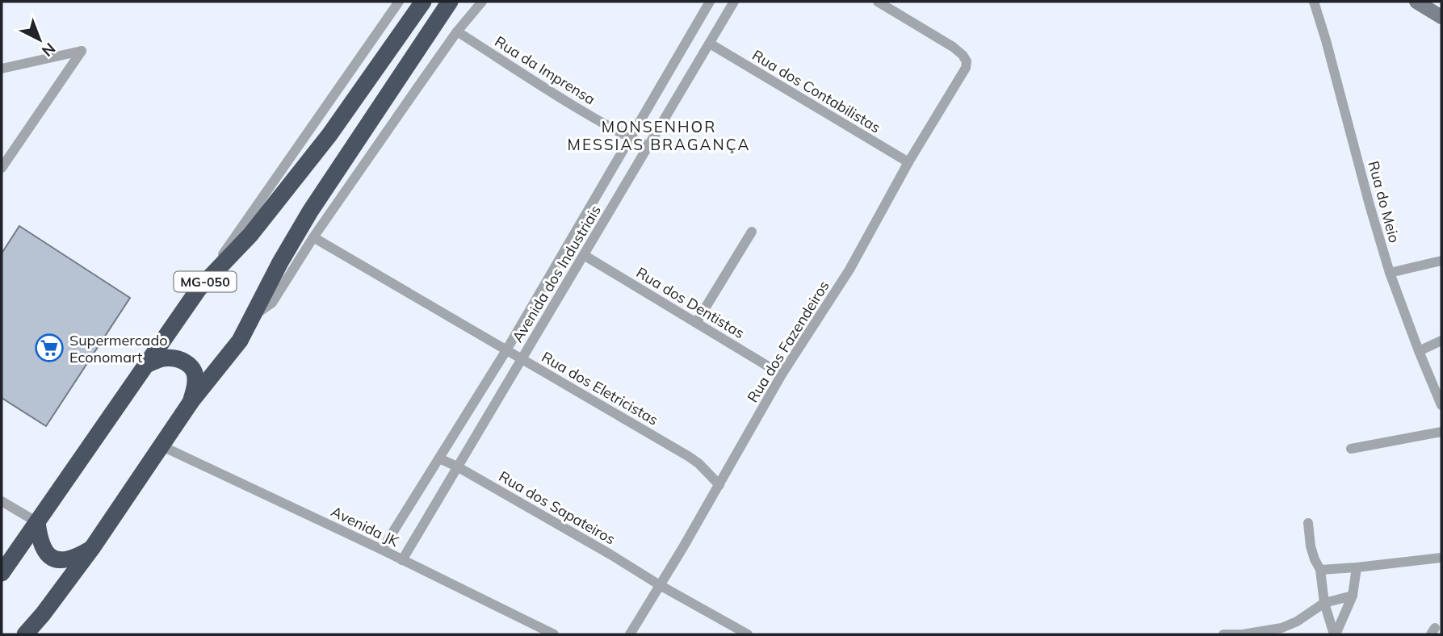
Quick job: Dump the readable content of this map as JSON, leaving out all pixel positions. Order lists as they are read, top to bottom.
{
  "streets": {
    "highway": ["MG-050"],
    "street": [
      "Rua da Imprensa",
      "Rua dos Contabilistas",
      "Rua do Meio",
      "Avenida dos Industriais",
      "Rua dos Dentistas",
      "Rua dos Fazendeiros",
      "Rua dos Eletricistas",
      "Rua dos Sapateiros",
      "Avenida JK"
    ]
  },
  "crossings": [
    ["Rua da Imprensa", "Avenida dos Industriais"],
    ["Rua dos Contabilistas", "Avenida dos Industriais"],
    ["Rua dos Contabilistas", "Rua dos Fazendeiros"],
    ["Avenida dos Industriais", "Rua dos Dentistas"],
    ["Avenida dos Industriais", "Rua dos Eletricistas"],
    ["Avenida dos Industriais", "Rua dos Sapateiros"],
    ["Avenida dos Industriais", "Avenida JK"],
    ["Rua dos Dentistas", "Rua dos Fazendeiros"],
    ["Rua dos Fazendeiros", "Rua dos Eletricistas"],
    ["Rua dos Fazendeiros", "Rua dos Sapateiros"]
  ],
  "districts": ["MONSENHOR MESSIAS BRAGANÇA"],
  "places": {
    "supermarket": ["Supermercado Economart"]
  },
  "north": "bottom right"
}
